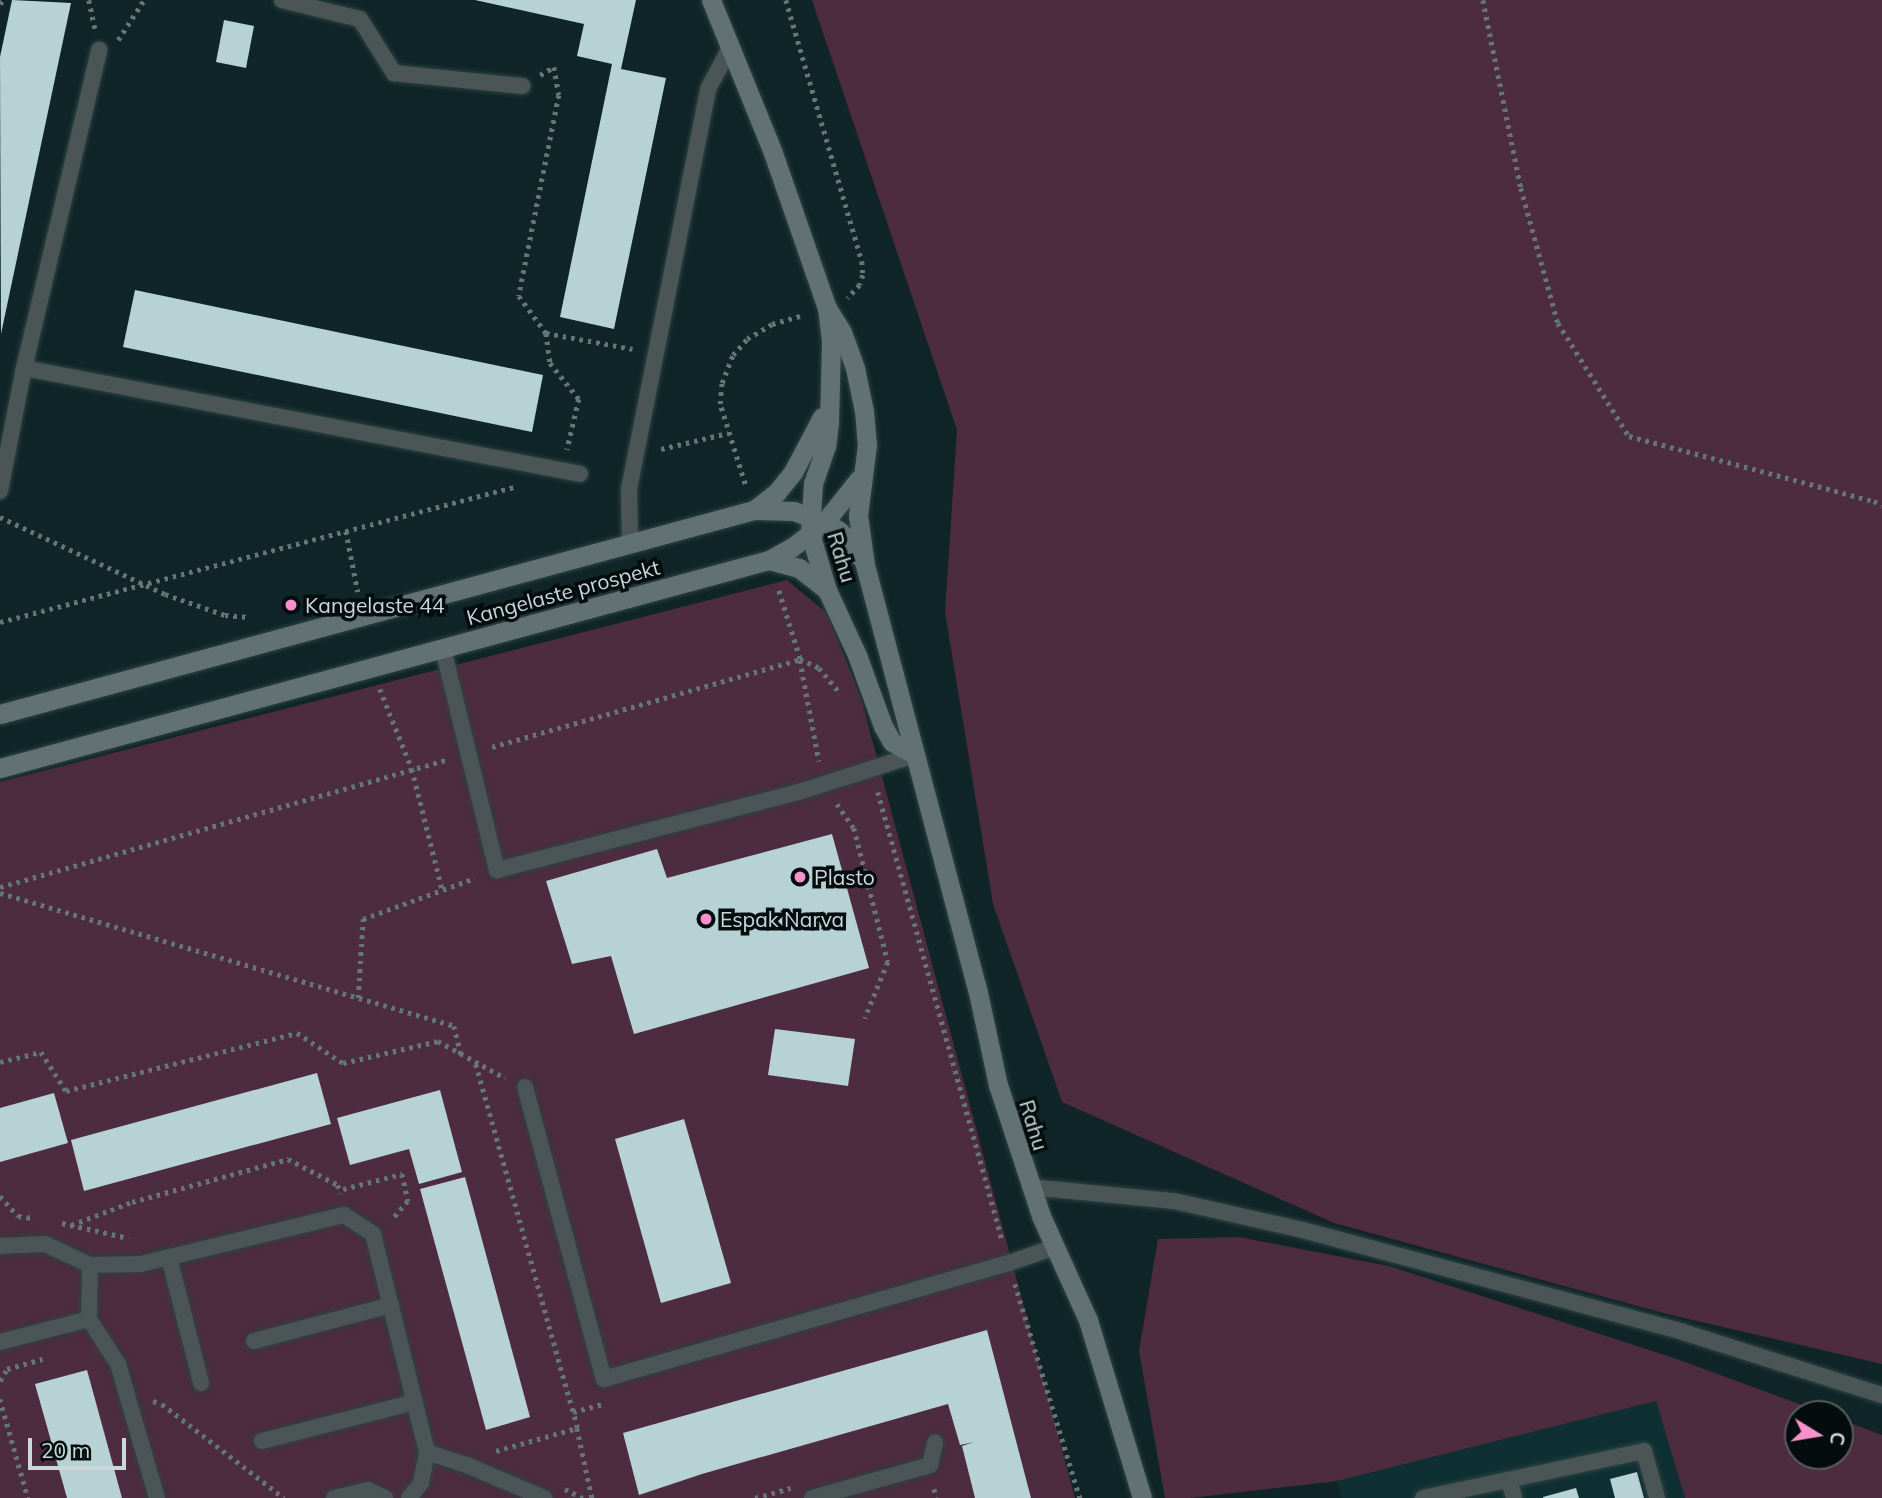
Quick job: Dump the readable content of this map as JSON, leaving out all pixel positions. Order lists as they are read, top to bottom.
{
  "streets": {
    "main road": ["Rahu", "Kangelaste prospekt"]
  },
  "crossings": [
    ["Rahu", "Kangelaste prospekt"]
  ],
  "places": ["Kangelaste 44", "Plasto", "Espak Narva"],
  "scale_bar": "20 m",
  "north": "right"
}
